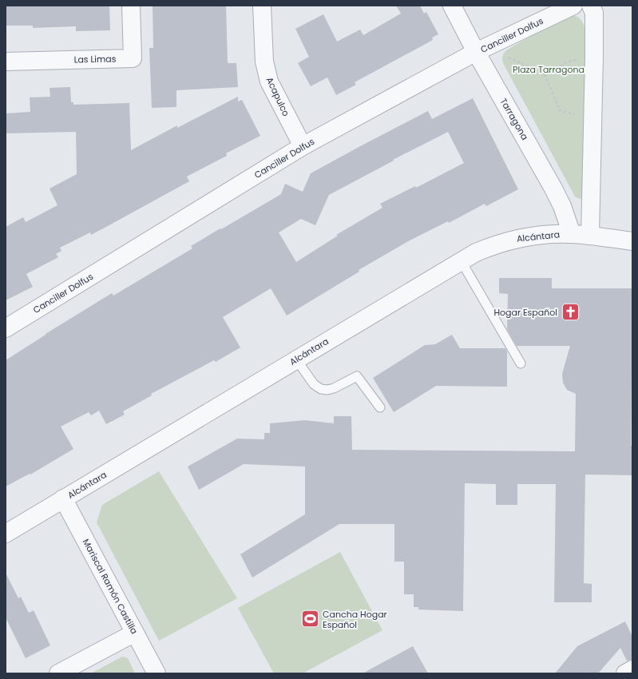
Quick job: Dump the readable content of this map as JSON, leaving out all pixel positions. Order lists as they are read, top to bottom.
{
  "streets": {
    "street": [
      "Canciller Dolfus",
      "Las Limas",
      "Acapulco",
      "Tarragona",
      "Alcántara",
      "Mariscal Ramón Castilla"
    ]
  },
  "crossings": [
    ["Canciller Dolfus", "Acapulco"],
    ["Canciller Dolfus", "Tarragona"],
    ["Tarragona", "Alcántara"],
    ["Alcántara", "Mariscal Ramón Castilla"]
  ],
  "parks": ["Plaza Tarragona"],
  "places": {
    "church": ["Hogar Español"],
    "sports": ["Cancha Hogar Español"]
  }
}
